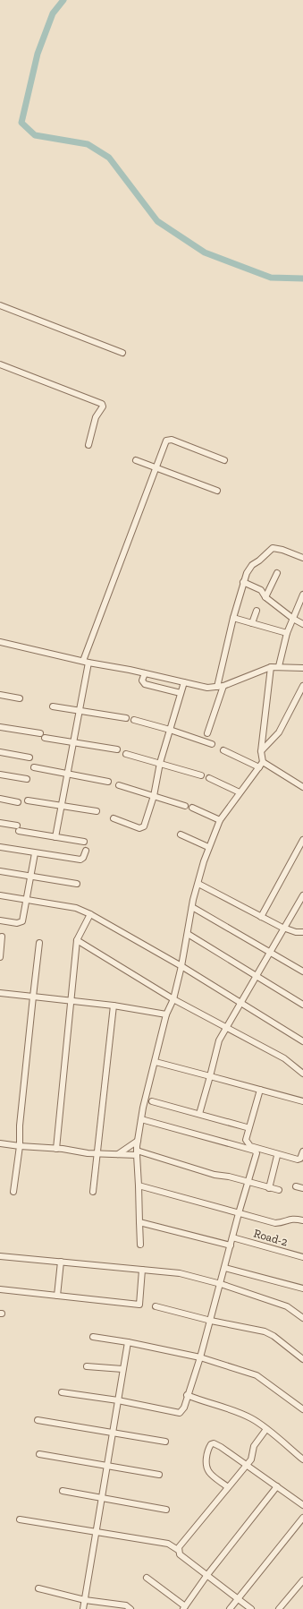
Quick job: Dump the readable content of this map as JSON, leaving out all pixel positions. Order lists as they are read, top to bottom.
{
  "streets": {
    "street": ["Road-2"]
  }
}
